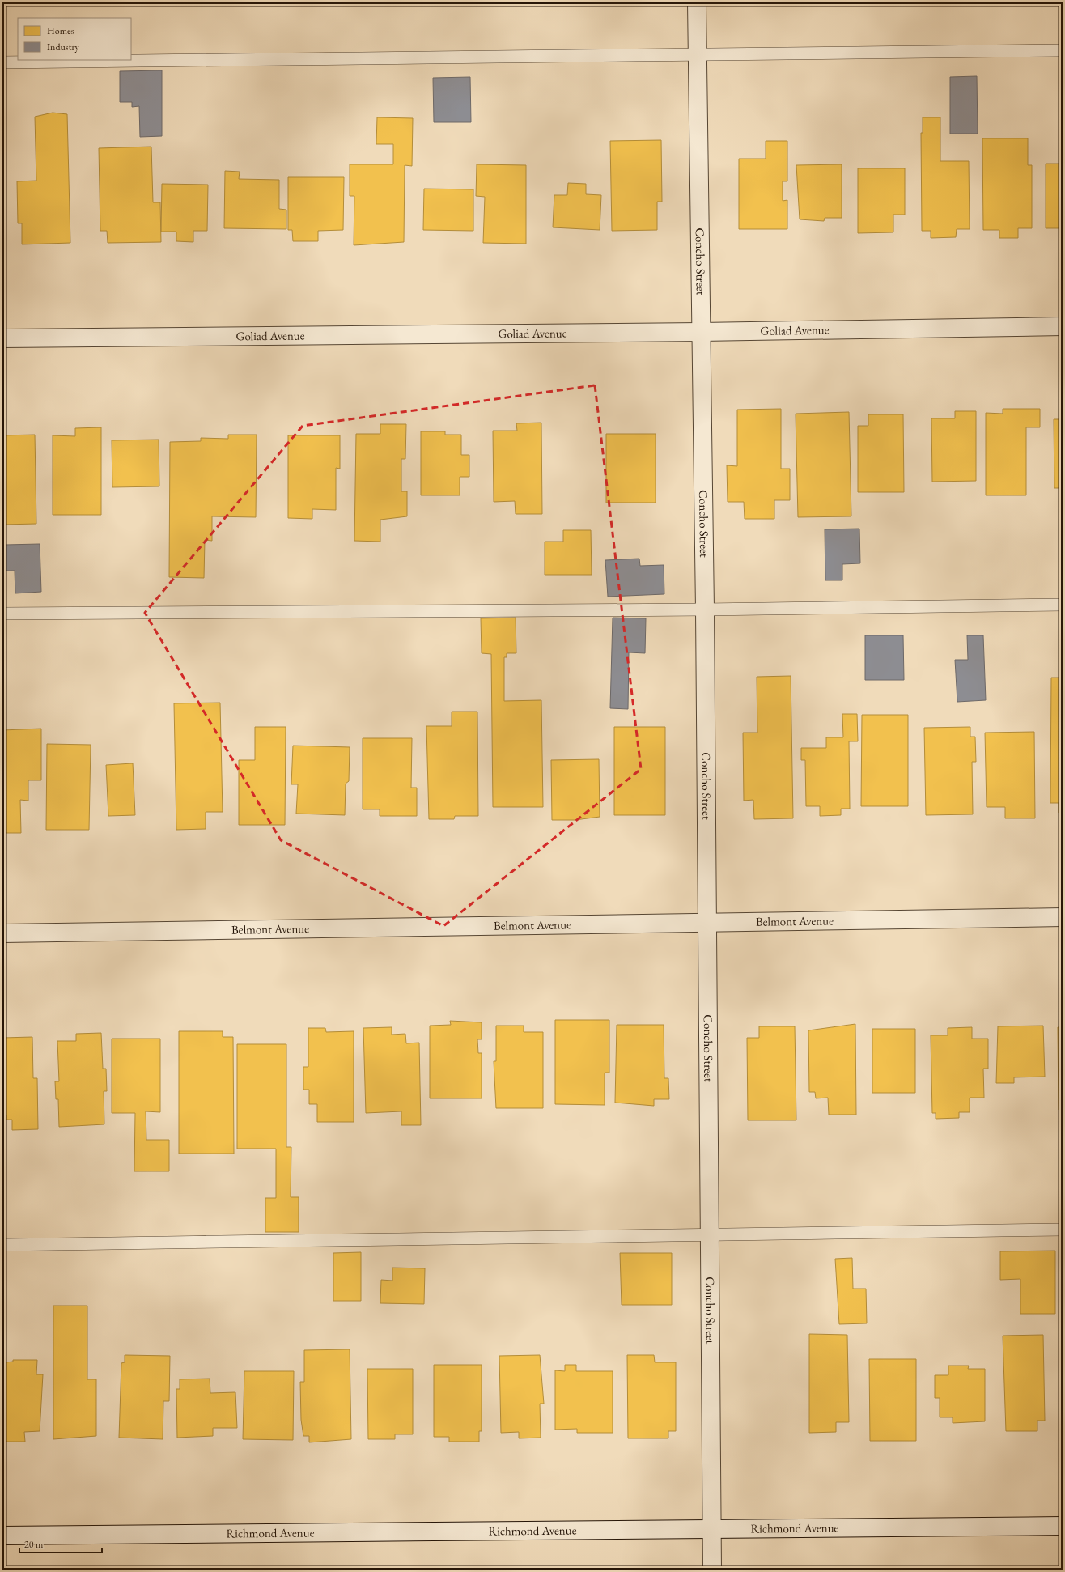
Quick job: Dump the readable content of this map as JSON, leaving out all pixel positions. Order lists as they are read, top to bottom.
{
  "streets": {
    "street": [
      "Concho Street",
      "Goliad Avenue",
      "Belmont Avenue",
      "Richmond Avenue"
    ]
  },
  "crossings": [
    ["Concho Street", "Goliad Avenue"],
    ["Concho Street", "Belmont Avenue"],
    ["Concho Street", "Richmond Avenue"]
  ],
  "legend": ["Homes", "Industry"],
  "scale_bar": "20 m"
}
